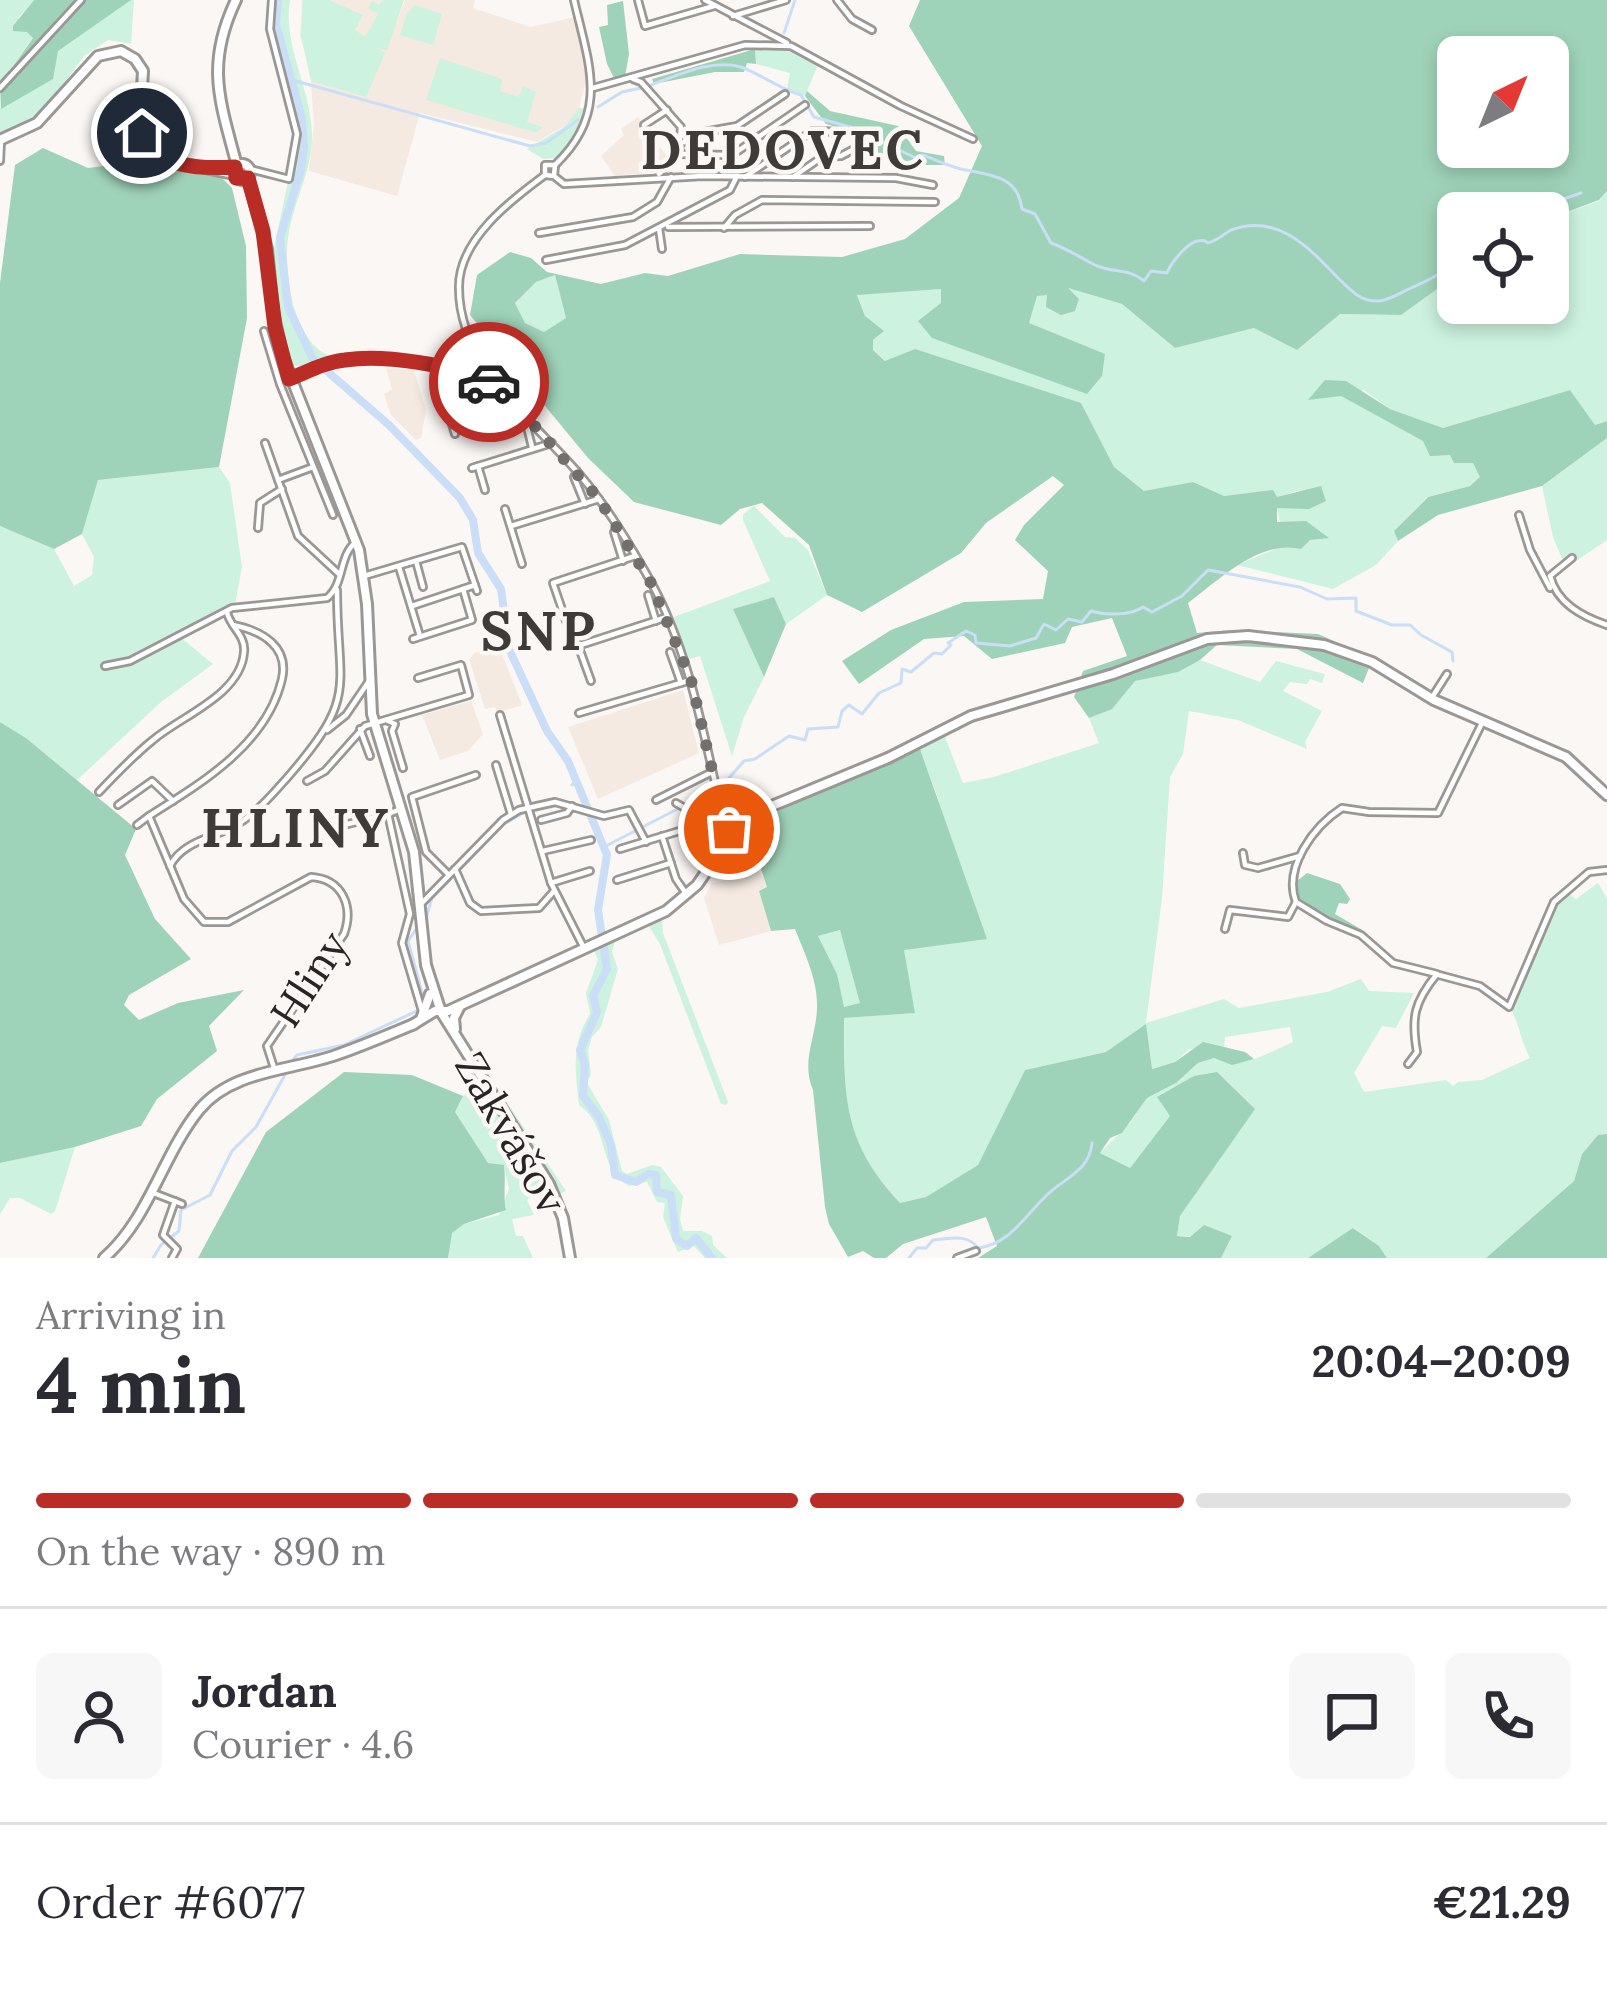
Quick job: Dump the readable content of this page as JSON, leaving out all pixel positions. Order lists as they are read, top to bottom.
{
  "streets": {
    "street": ["Hliny", "Zakvášov"]
  },
  "districts": ["DEDOVEC", "SNP", "HLINY"],
  "north": "top right",
  "page": {
    "heading": ["4 min", "Arriving in", "20:04–20:09"],
    "panel": [
      "Jordan",
      "Courier · 4.6",
      "Order #6077",
      "€21.29"
    ],
    "bar": "On the way · 890 m"
  }
}
